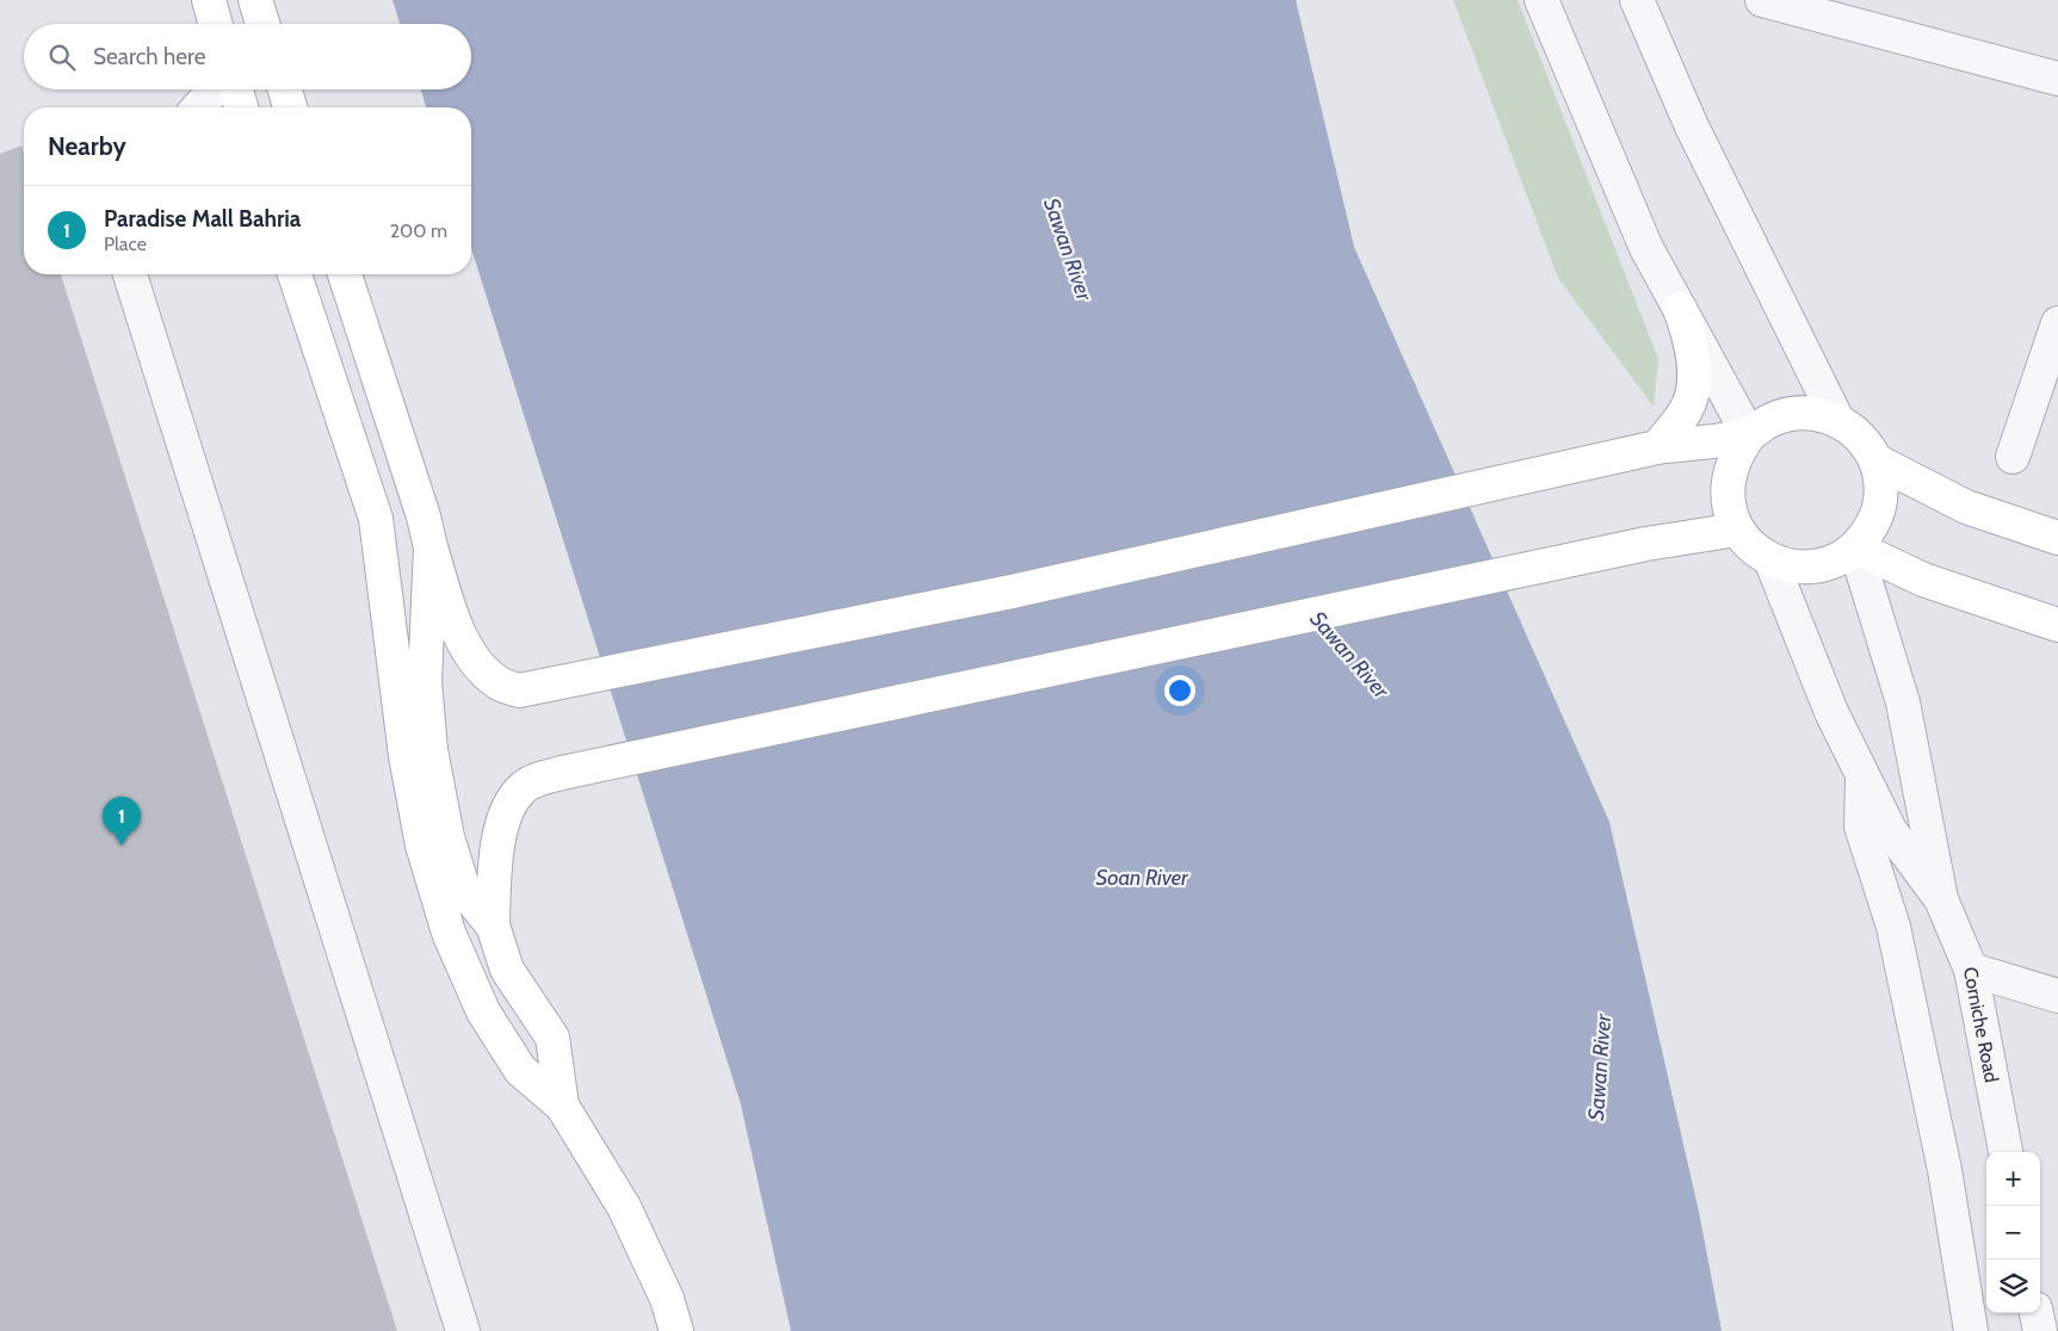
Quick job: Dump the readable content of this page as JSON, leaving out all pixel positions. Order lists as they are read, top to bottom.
{
  "streets": {
    "street": ["Corniche Road"]
  },
  "water": ["Sawan River", "Soan River"],
  "page": {
    "search": "Search here",
    "heading": "Nearby",
    "list": [
      {
        "mark": "1",
        "name": "Paradise Mall Bahria",
        "note": "Place",
        "value": "200 m"
      }
    ],
    "pins": "1",
    "map_buttons": ["+", "−"]
  }
}
